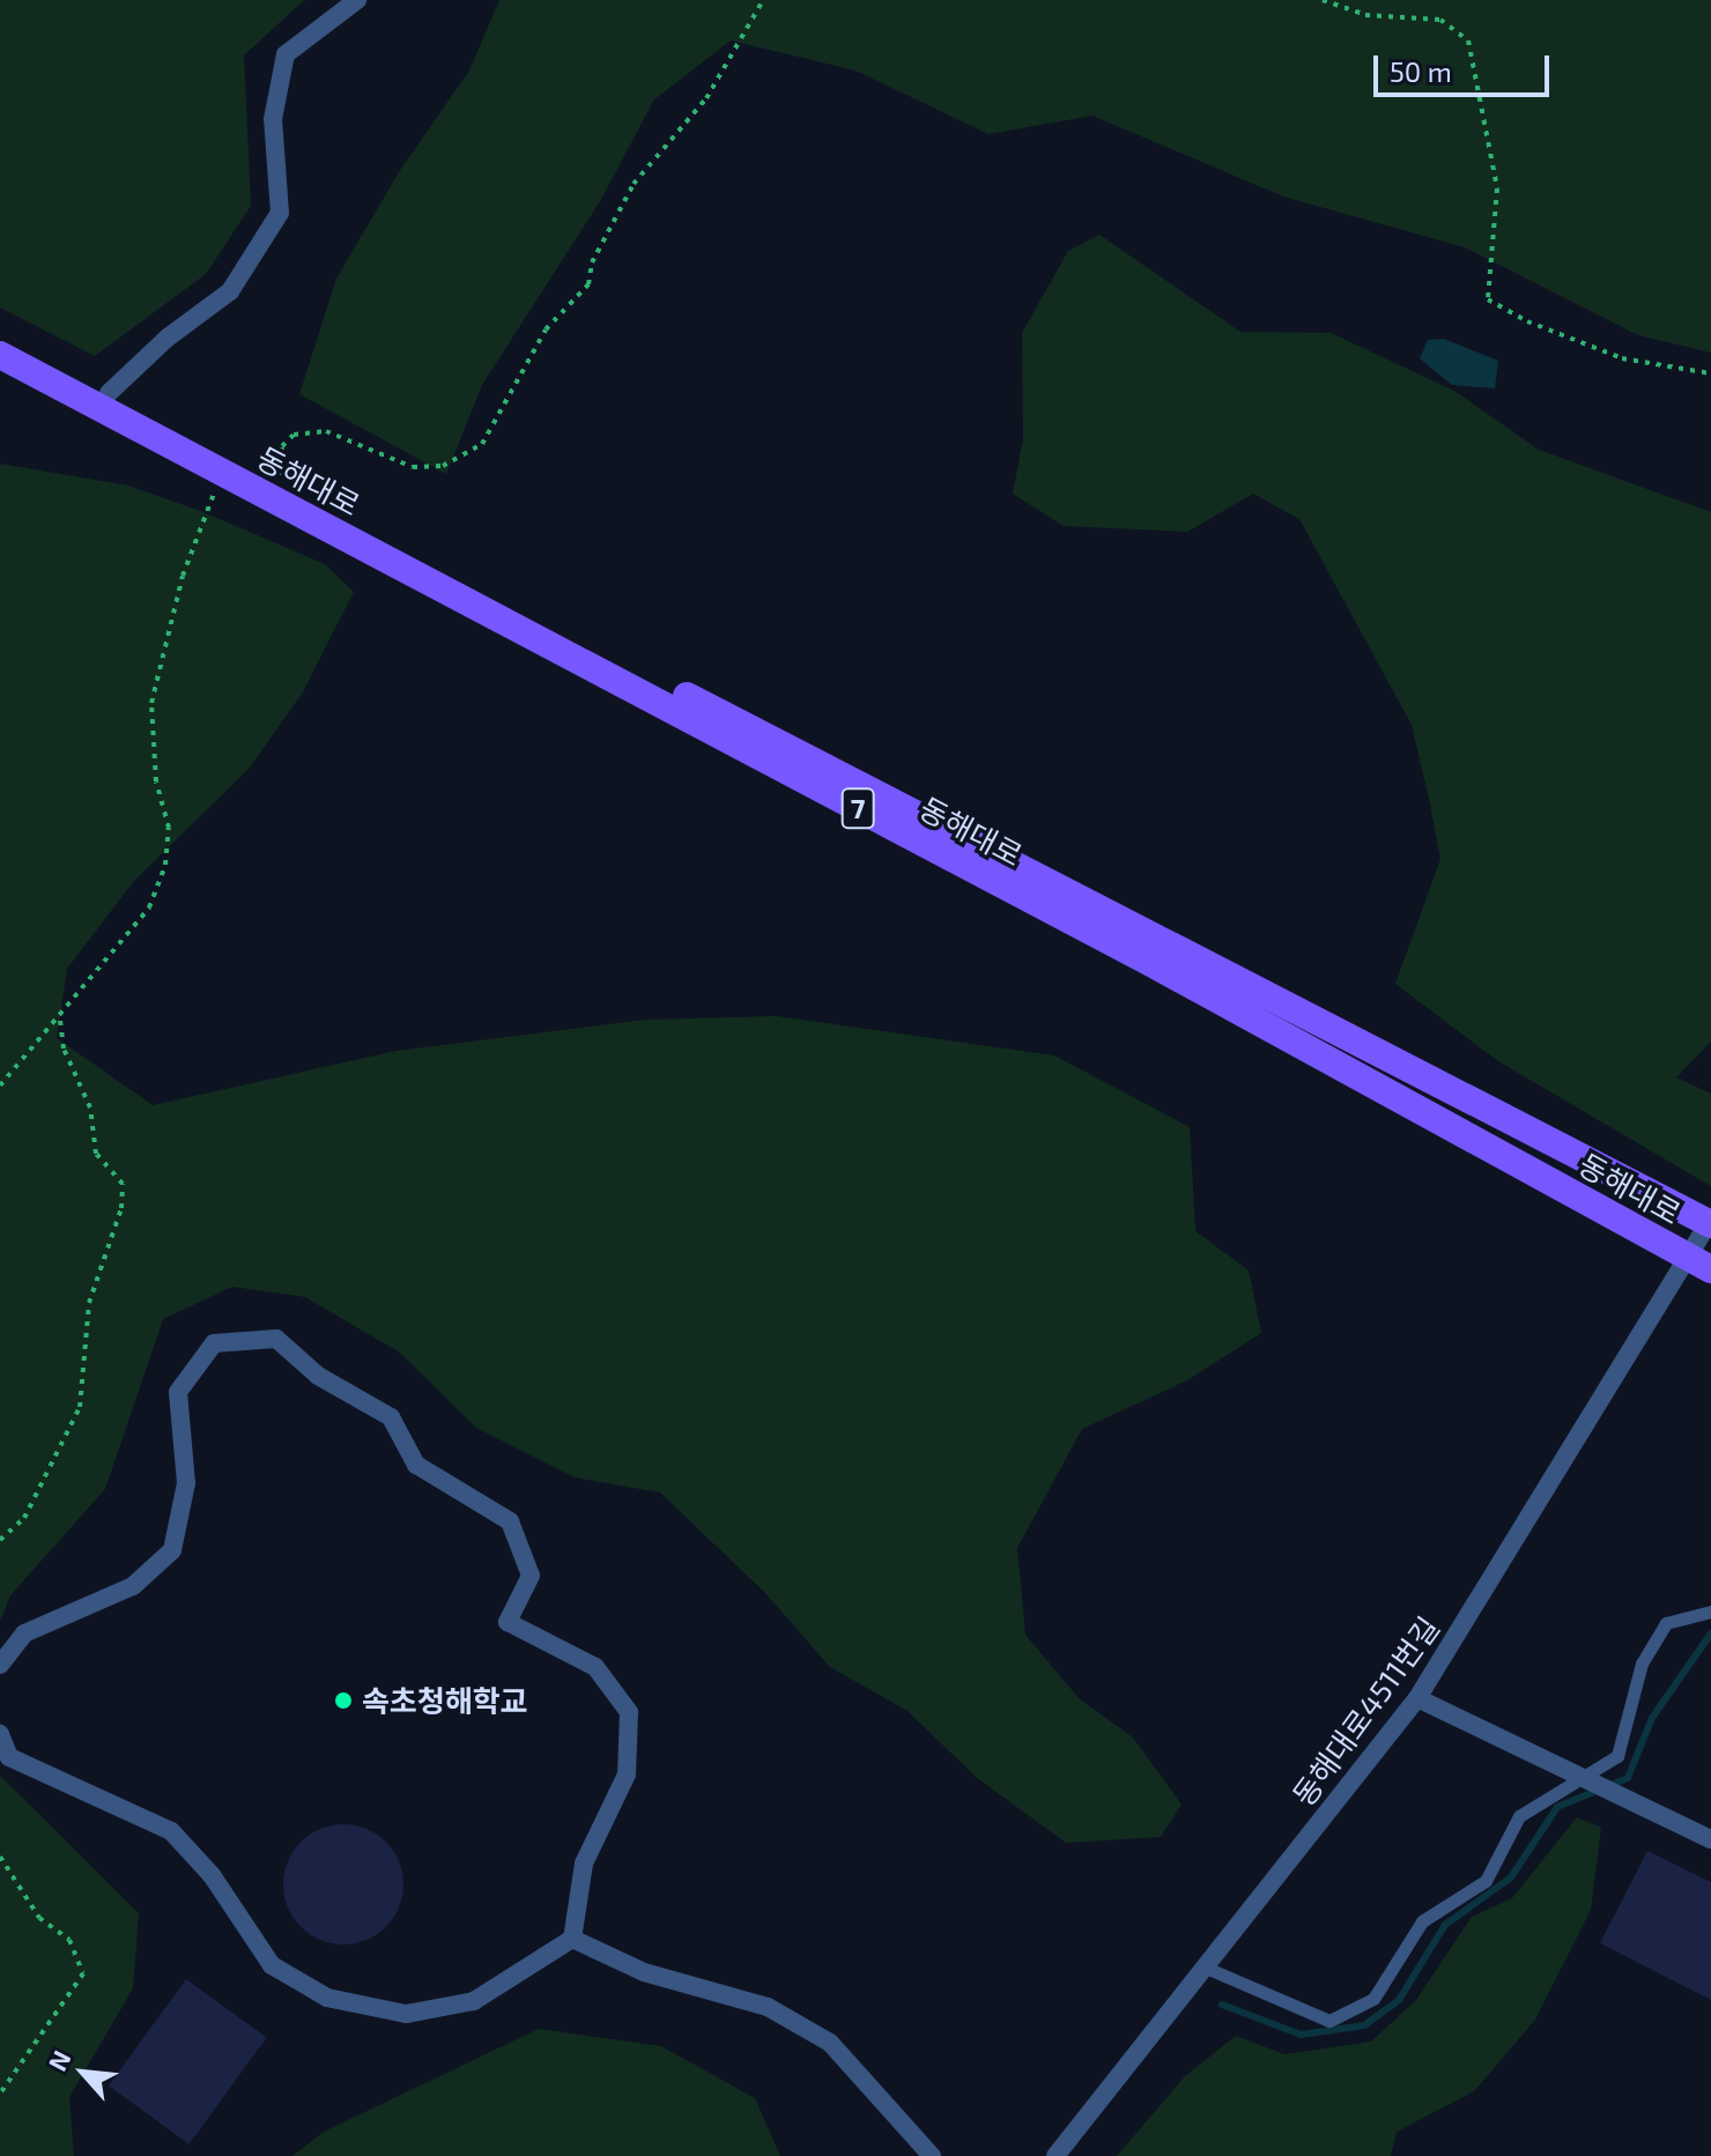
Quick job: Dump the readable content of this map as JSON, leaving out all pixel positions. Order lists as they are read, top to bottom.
{
  "streets": {
    "main road": ["동해대로", "7"],
    "street": ["동해대로4511번길"]
  },
  "crossings": [
    ["동해대로", "동해대로4511번길"]
  ],
  "places": ["속초청해학교"],
  "scale_bar": "50 m",
  "north": "top left"
}
